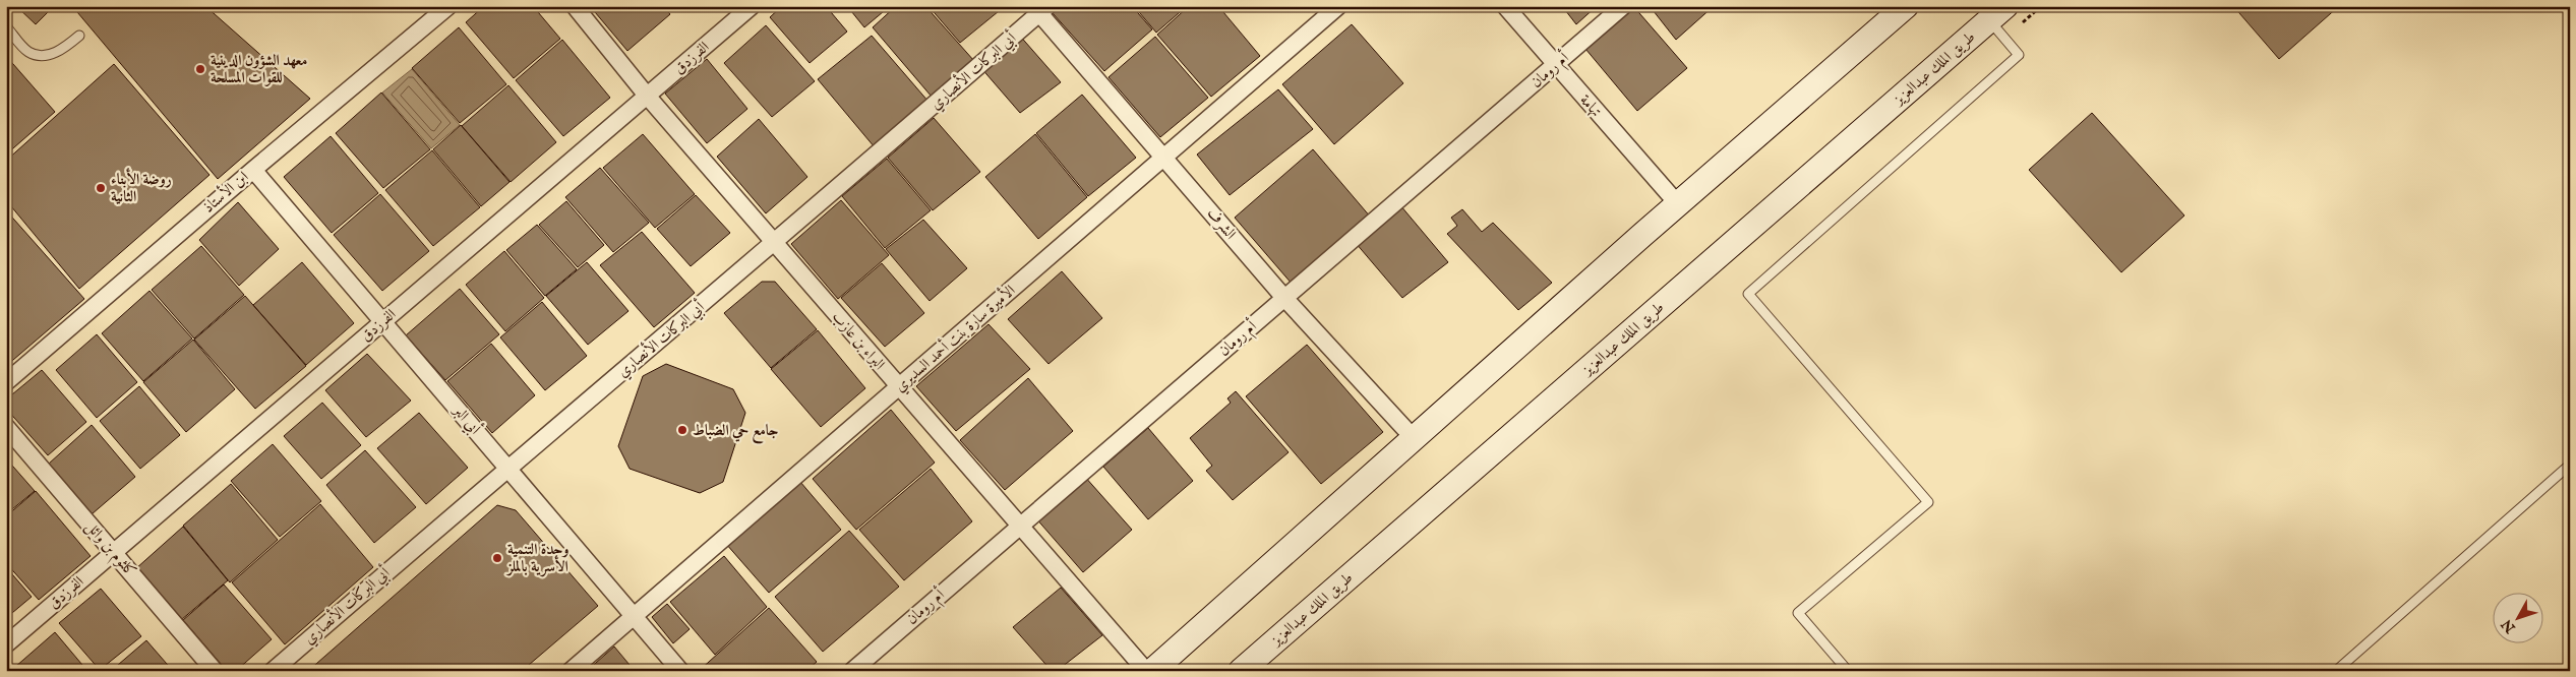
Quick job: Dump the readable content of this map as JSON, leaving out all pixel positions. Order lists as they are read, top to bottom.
{
  "streets": {
    "main road": ["طريق الملك عبدالعزيز"],
    "street": [
      "الفرزدق",
      "أم رومان",
      "أبي البركات الأنصاري",
      "تهامة",
      "ابن الأستاذ",
      "الشرف",
      "الأميرة سارة بنت أحمد السديري",
      "البراء بن عازب",
      "أبي البر",
      "كلثوم بن وائل"
    ]
  },
  "crossings": [
    ["الفرزدق", "البراء بن عازب"],
    ["الفرزدق", "أبي البر"],
    ["الفرزدق", "كلثوم بن وائل"],
    ["أم رومان", "تهامة"],
    ["أم رومان", "الشرف"],
    ["أم رومان", "البراء بن عازب"],
    ["أبي البركات الأنصاري", "الشرف"],
    ["أبي البركات الأنصاري", "البراء بن عازب"],
    ["أبي البركات الأنصاري", "أبي البر"],
    ["ابن الأستاذ", "أبي البر"],
    ["الشرف", "الأميرة سارة بنت أحمد السديري"],
    ["الأميرة سارة بنت أحمد السديري", "البراء بن عازب"],
    ["الأميرة سارة بنت أحمد السديري", "أبي البر"]
  ],
  "places": [
    "معهد الشؤون الدينية للقوات المسلحة",
    "روضة الأبناء الثانية",
    "جامع حي الضباط",
    "وحدة التنمية الأسرية بالملز"
  ],
  "north": "bottom left"
}
